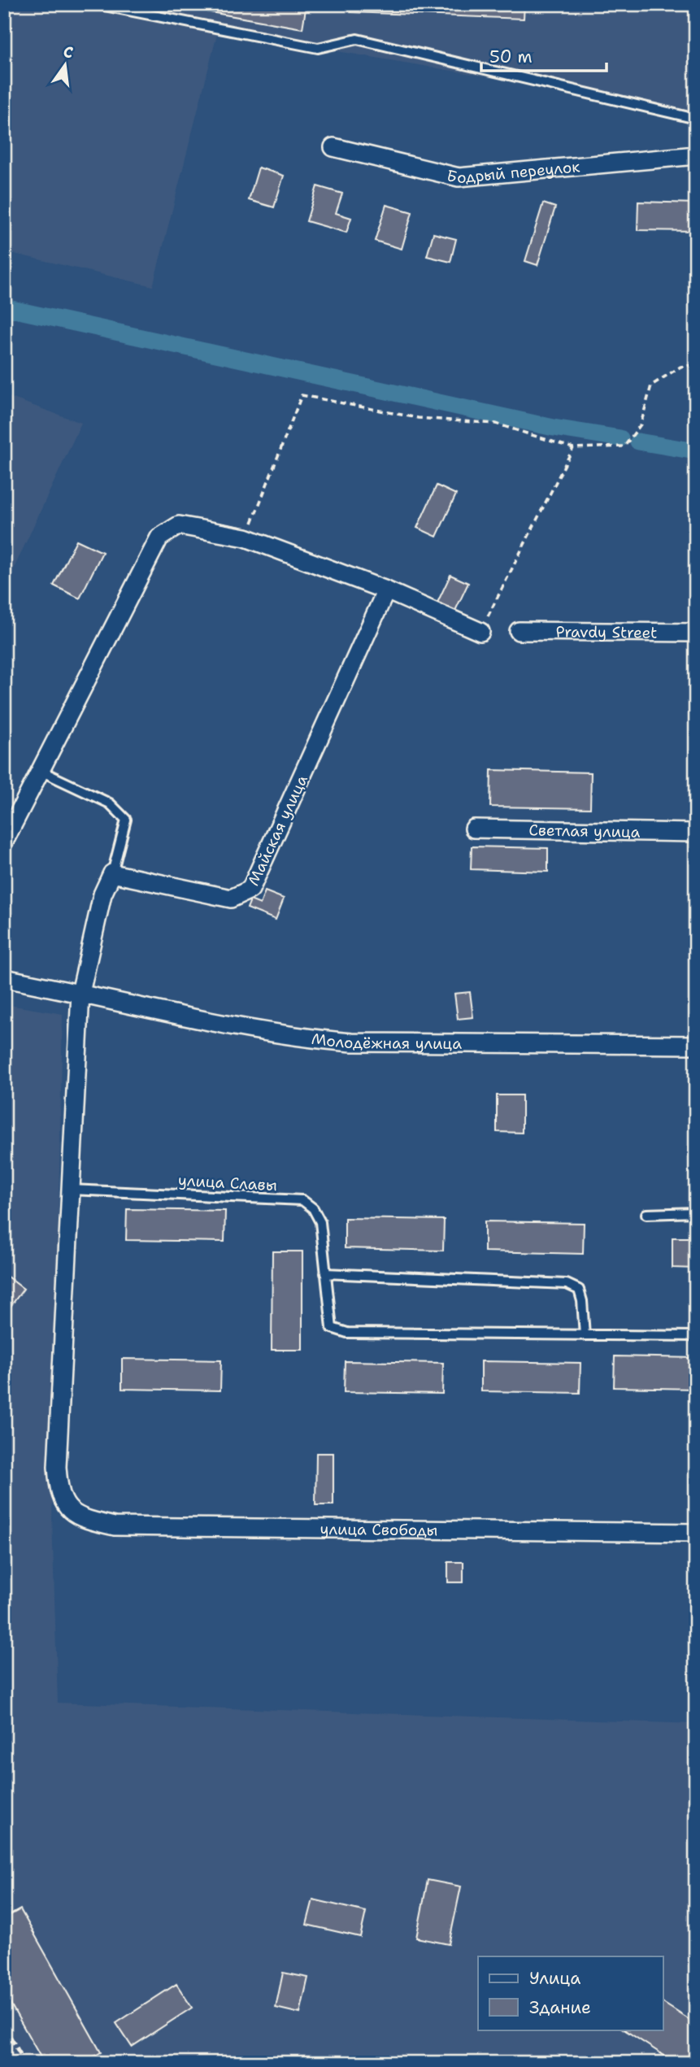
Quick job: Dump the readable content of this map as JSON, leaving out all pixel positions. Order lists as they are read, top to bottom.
{
  "streets": {
    "street": [
      "Бодрый переулок",
      "Pravdy Street",
      "Майская улица",
      "Светлая улица",
      "Молодёжная улица",
      "улица Свободы"
    ],
    "lane": ["улица Славы"]
  },
  "crossings": [
    ["улица Славы", "улица Свободы"]
  ],
  "legend": ["Улица", "Здание"],
  "scale_bar": "50 m",
  "north": "top"
}
